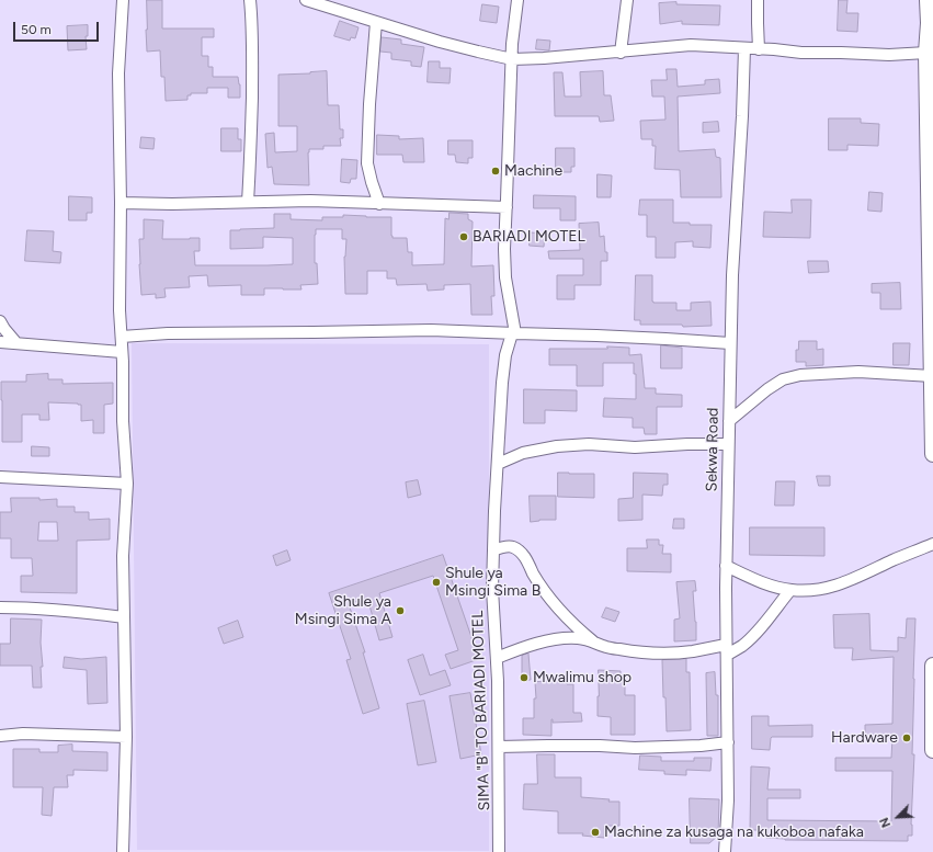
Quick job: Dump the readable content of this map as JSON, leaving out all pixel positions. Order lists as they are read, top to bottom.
{
  "streets": {
    "street": ["Sekwa Road", "SIMA \"B\" TO BARIADI MOTEL"]
  },
  "places": [
    "Machine",
    "BARIADI MOTEL",
    "Shule ya Msingi Sima B",
    "Shule ya Msingi Sima A",
    "Mwalimu shop",
    "Hardware",
    "Machine za kusaga na kukoboa nafaka"
  ],
  "scale_bar": "50 m",
  "north": "bottom left"
}
